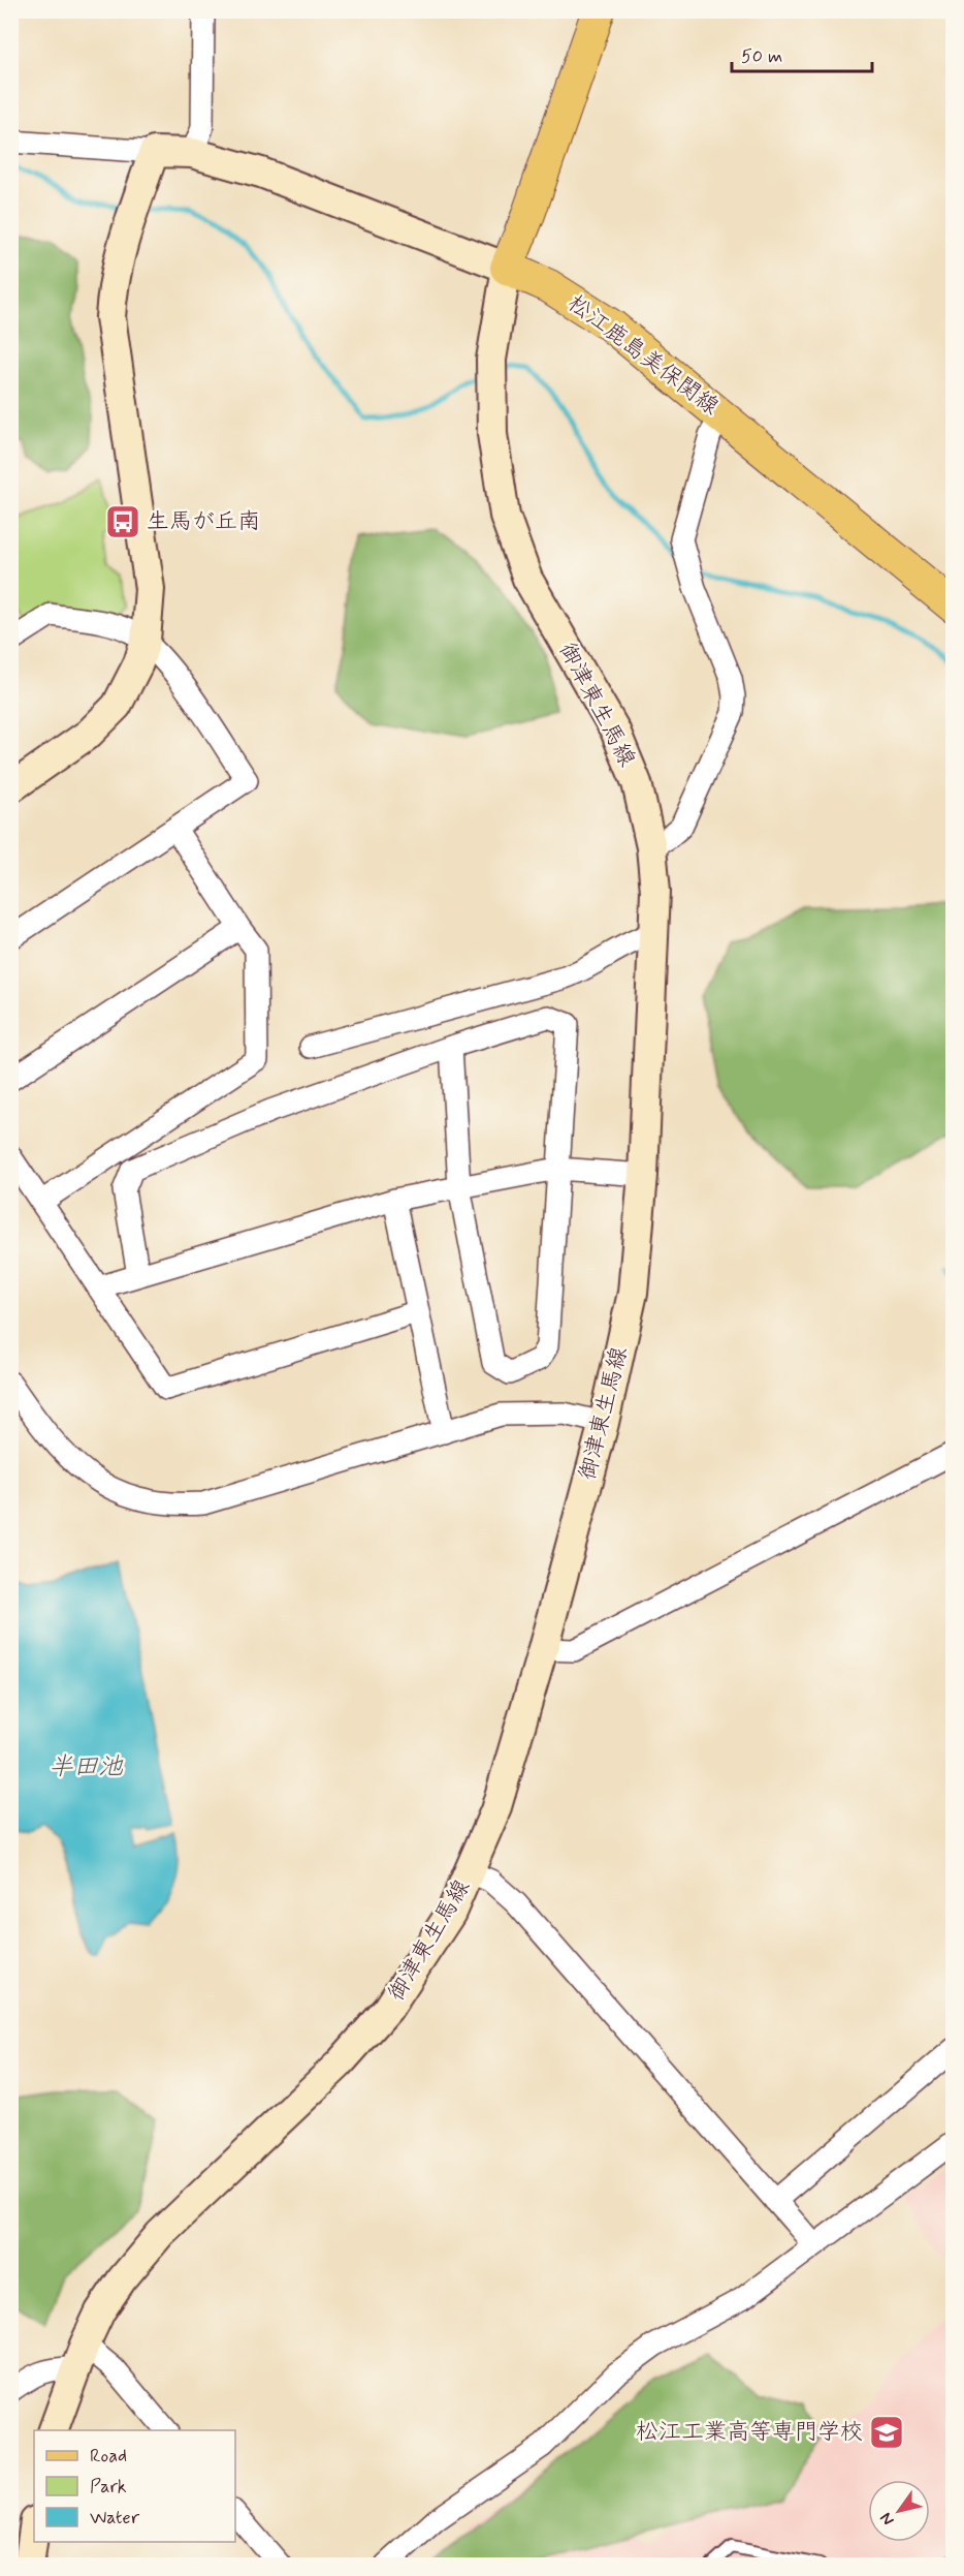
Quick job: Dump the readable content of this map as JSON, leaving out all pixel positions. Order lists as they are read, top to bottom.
{
  "streets": {
    "main road": ["松江鹿島美保関線", "御津東生馬線"]
  },
  "crossings": [
    ["松江鹿島美保関線", "御津東生馬線"]
  ],
  "water": ["半田池"],
  "places": {
    "bus stop": ["生馬が丘南"],
    "school or university": ["松江工業高等専門学校"]
  },
  "legend": ["Road", "Park", "Water"],
  "scale_bar": "50 m",
  "north": "bottom left"
}
